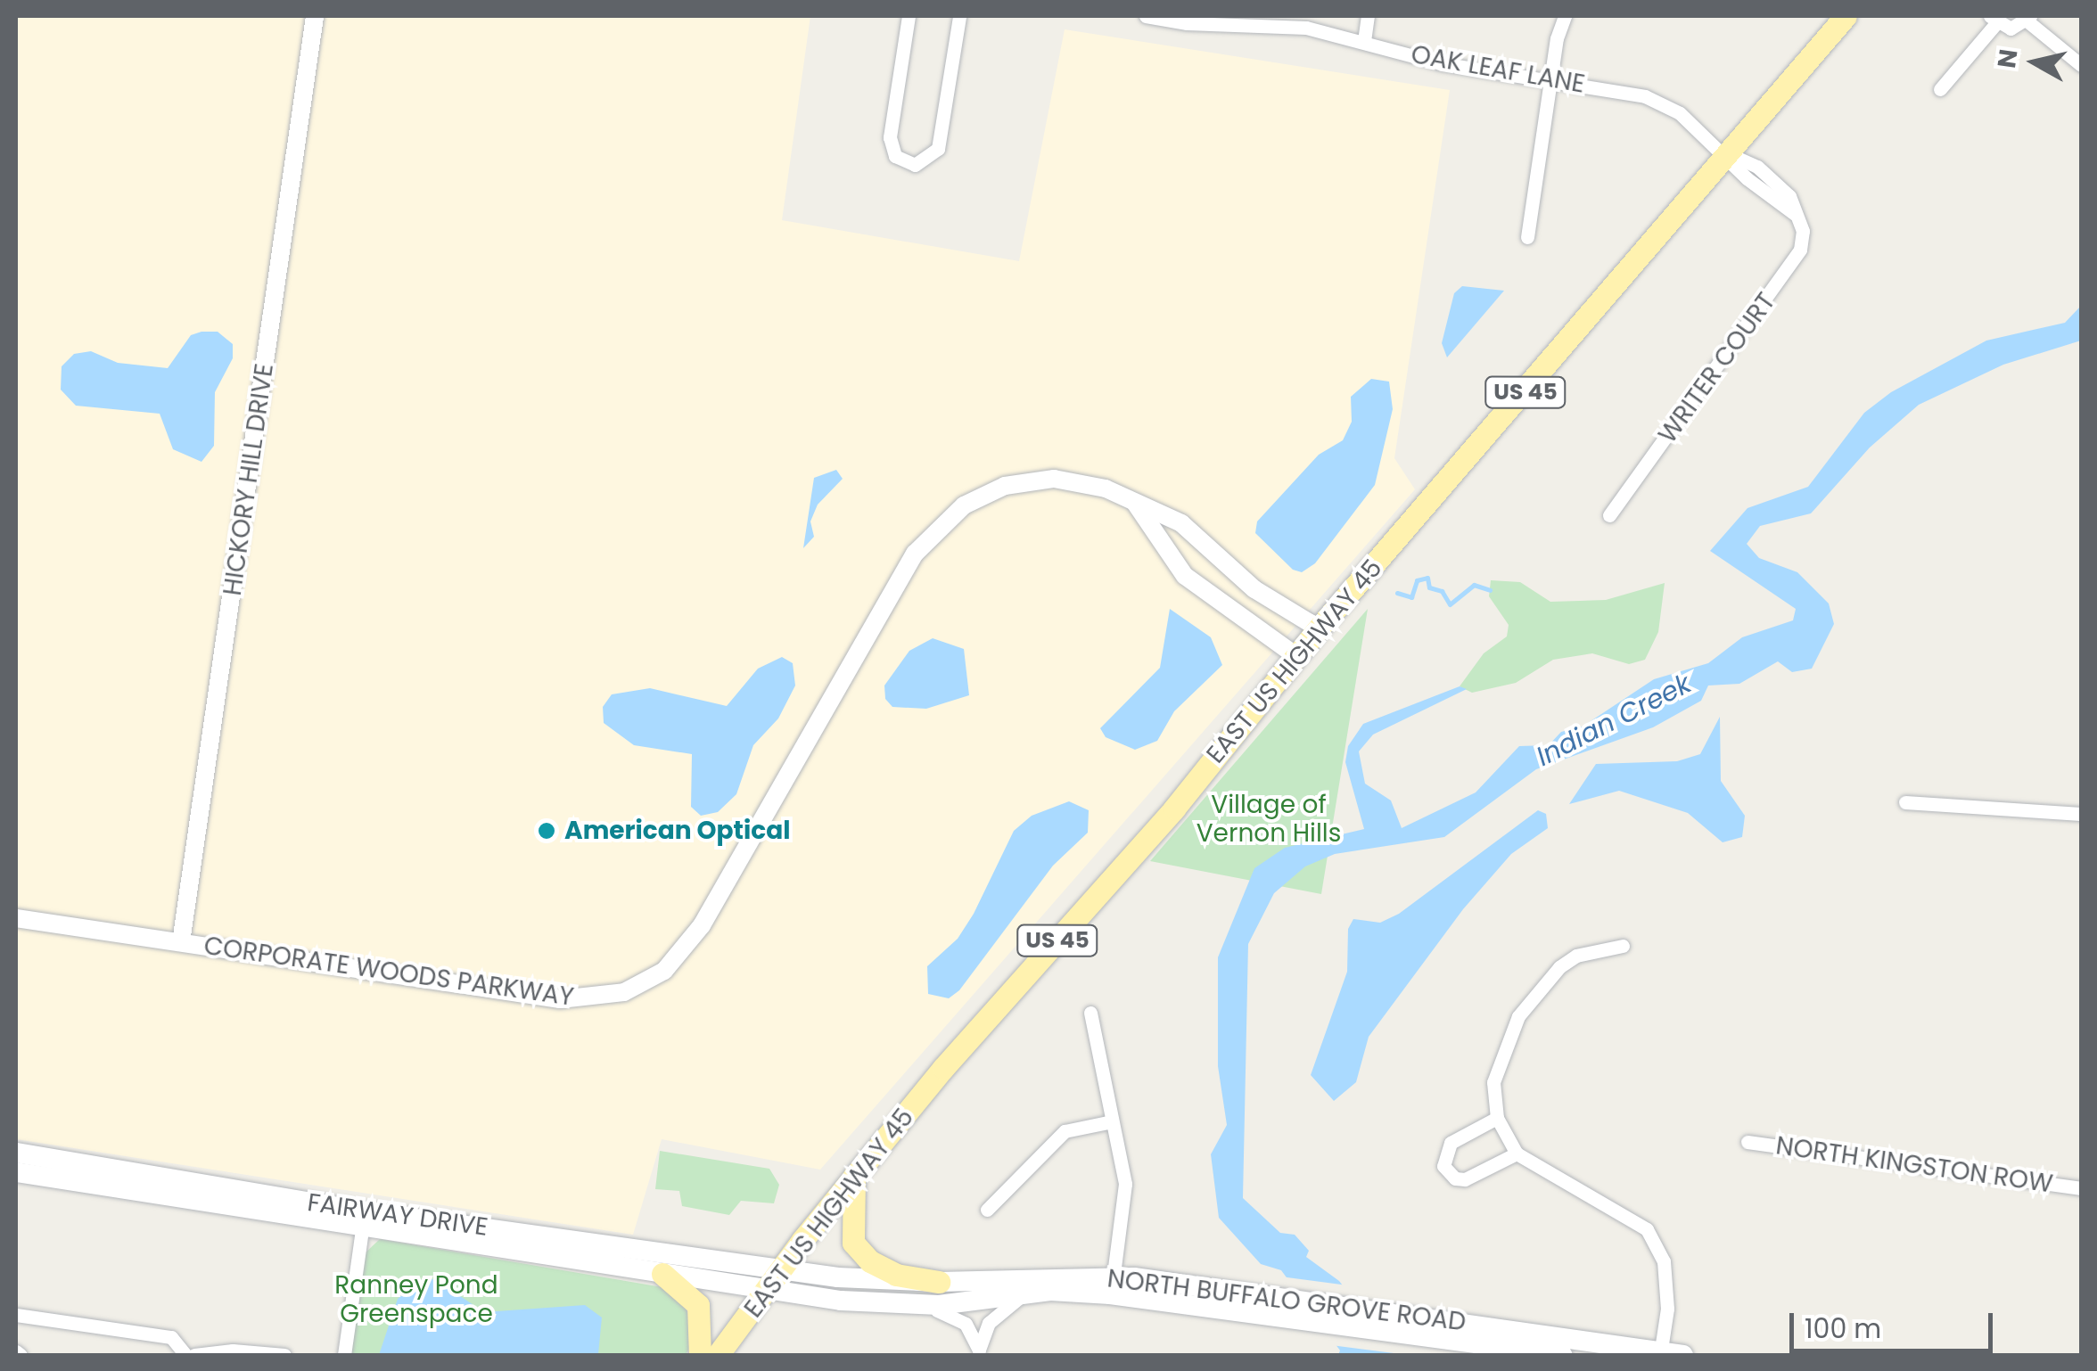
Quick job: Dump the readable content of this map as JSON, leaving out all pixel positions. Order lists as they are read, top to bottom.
{
  "streets": {
    "main road": [
      "US 45",
      "EAST US HIGHWAY 45",
      "FAIRWAY DRIVE",
      "NORTH BUFFALO GROVE ROAD"
    ],
    "street": [
      "OAK LEAF LANE",
      "WRITER COURT",
      "HICKORY HILL DRIVE",
      "CORPORATE WOODS PARKWAY",
      "NORTH KINGSTON ROW"
    ]
  },
  "crossings": [
    ["OAK LEAF LANE", "WRITER COURT"],
    ["OAK LEAF LANE", "EAST US HIGHWAY 45"],
    ["WRITER COURT", "EAST US HIGHWAY 45"],
    ["HICKORY HILL DRIVE", "CORPORATE WOODS PARKWAY"],
    ["EAST US HIGHWAY 45", "CORPORATE WOODS PARKWAY"],
    ["EAST US HIGHWAY 45", "FAIRWAY DRIVE"],
    ["EAST US HIGHWAY 45", "NORTH BUFFALO GROVE ROAD"],
    ["FAIRWAY DRIVE", "NORTH BUFFALO GROVE ROAD"]
  ],
  "water": ["Indian Creek"],
  "parks": ["Village of Vernon Hills", "Ranney Pond Greenspace"],
  "places": ["American Optical"],
  "scale_bar": "100 m",
  "north": "left"
}
